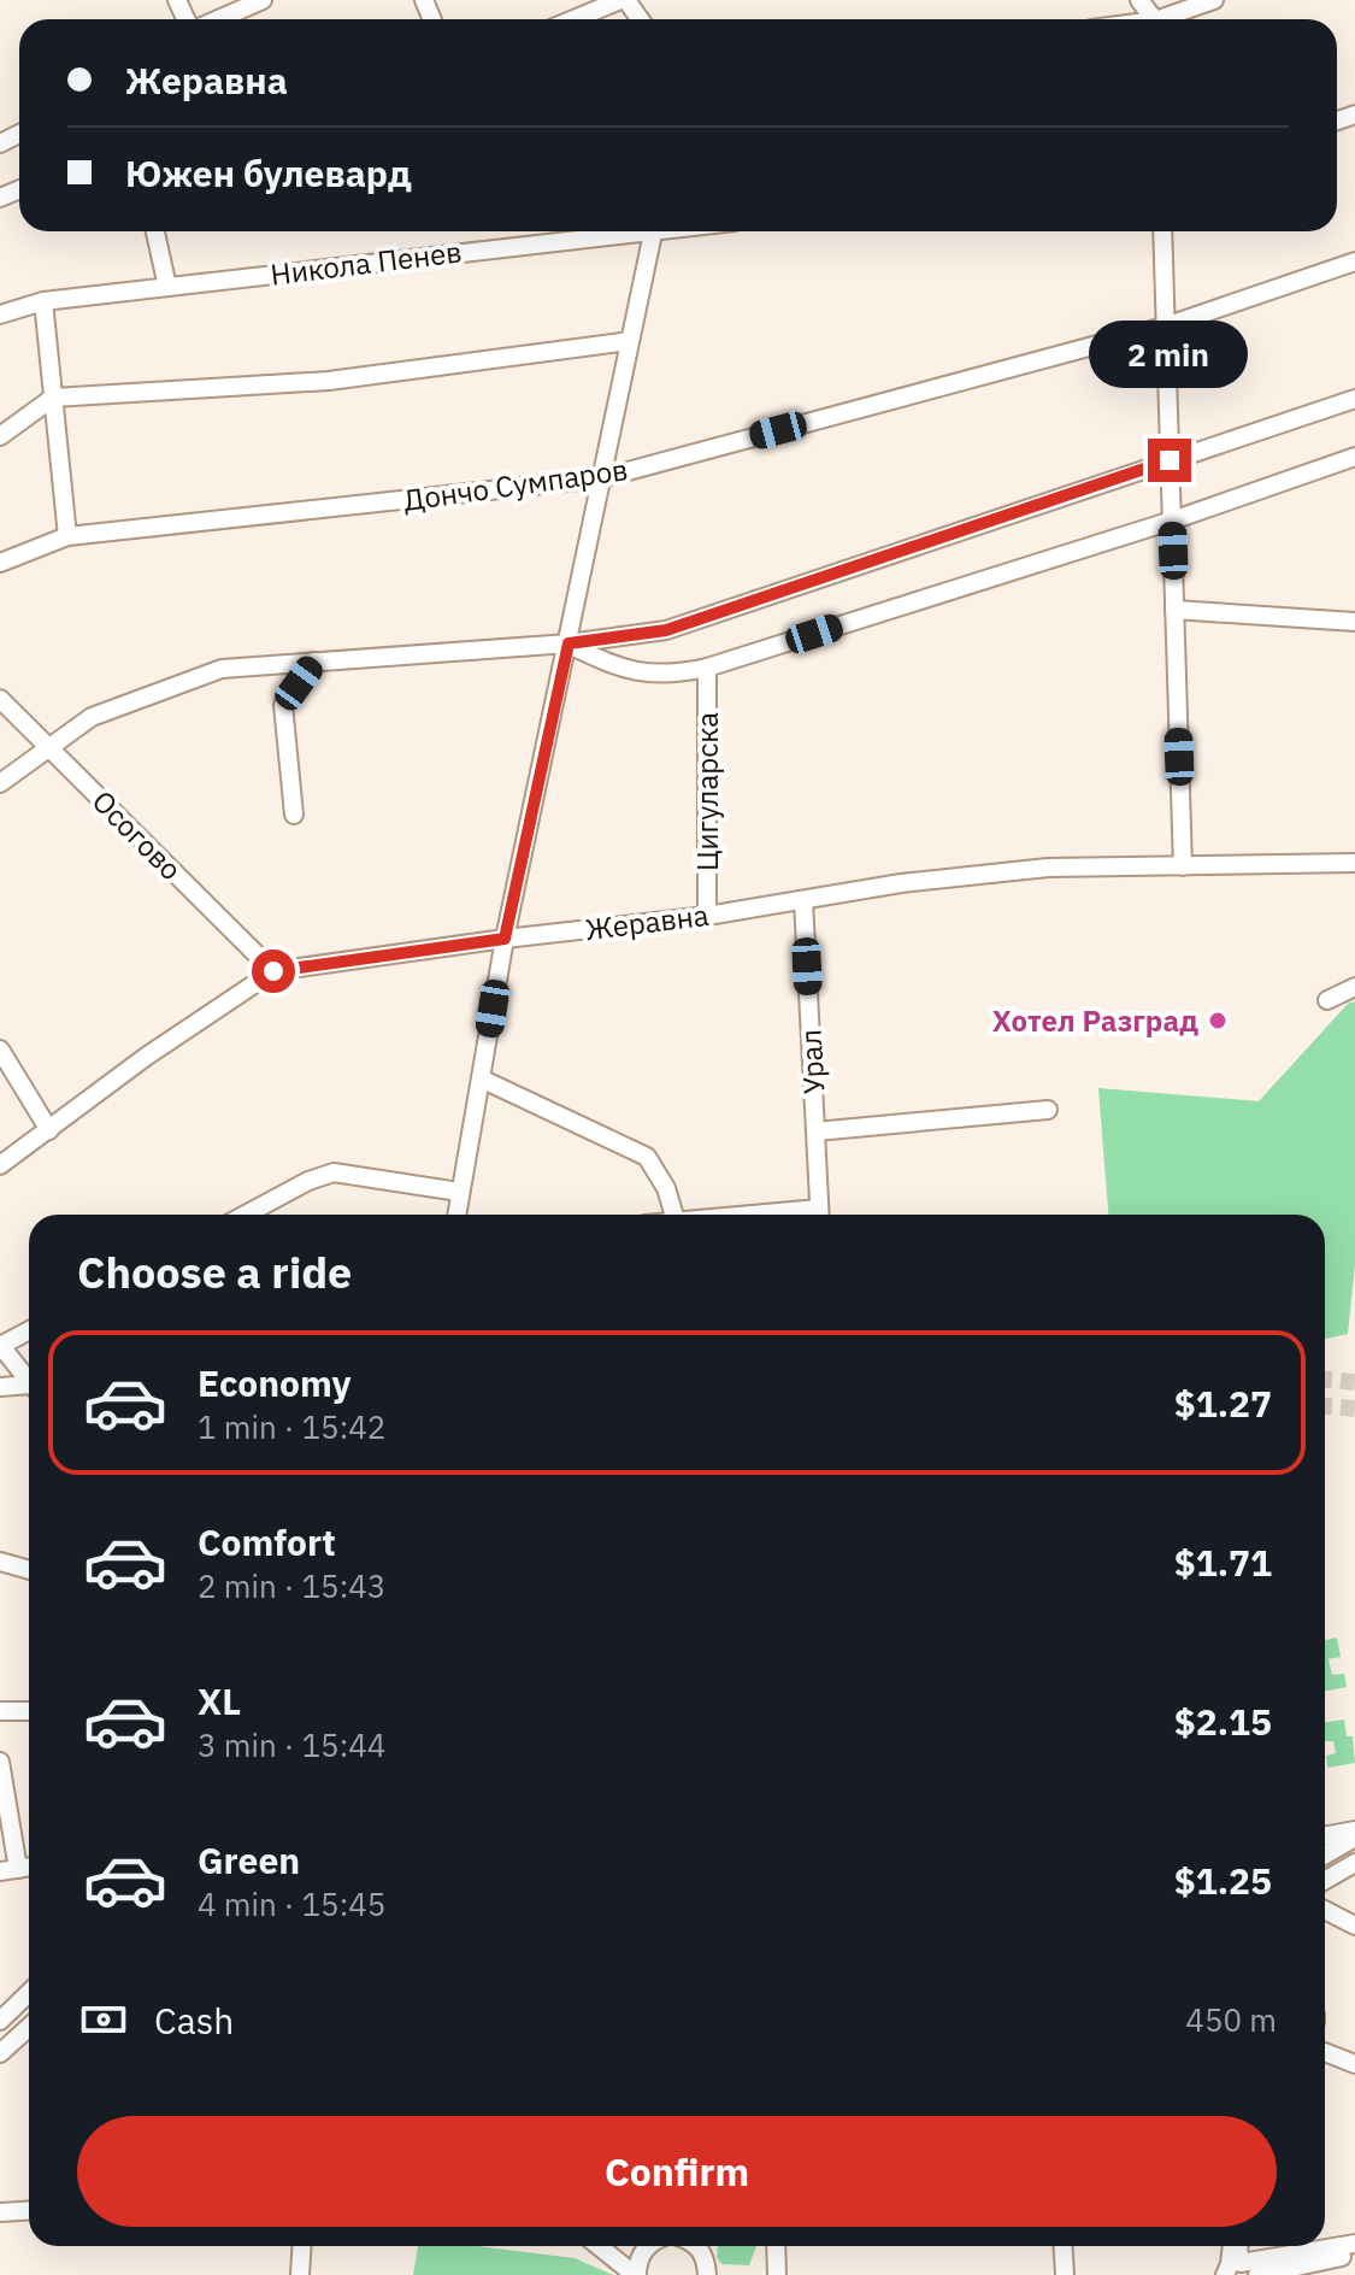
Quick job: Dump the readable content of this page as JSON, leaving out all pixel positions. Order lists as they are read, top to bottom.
{
  "streets": {
    "street": [
      "Никола Пенев",
      "Дончо Сумпаров",
      "Цигуларска",
      "Осогово",
      "Жеравна",
      "Урал"
    ]
  },
  "crossings": [
    ["Цигуларска", "Жеравна"],
    ["Осогово", "Жеравна"],
    ["Жеравна", "Урал"]
  ],
  "places": ["Хотел Разград"],
  "page": {
    "banner": ["Жеравна", "Южен булевард"],
    "bubble": "2 min",
    "heading": "Choose a ride",
    "list": [
      {
        "name": "Economy",
        "note": "1 min · 15:42",
        "value": "$1.27"
      },
      {
        "name": "Comfort",
        "note": "2 min · 15:43",
        "value": "$1.71"
      },
      {
        "name": "XL",
        "note": "3 min · 15:44",
        "value": "$2.15"
      },
      {
        "name": "Green",
        "note": "4 min · 15:45",
        "value": "$1.25"
      }
    ],
    "pay": ["Cash", "450 m"],
    "buttons": "Confirm"
  }
}
